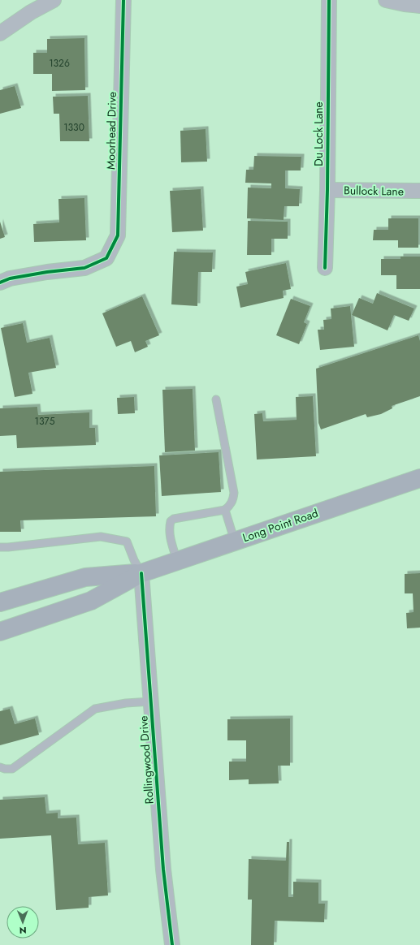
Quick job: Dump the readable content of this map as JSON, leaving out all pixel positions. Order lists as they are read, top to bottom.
{
  "streets": {
    "main road": ["Long Point Road"],
    "street": [
      "Moorhead Drive",
      "Du Lock Lane",
      "Bullock Lane",
      "Rollingwood Drive"
    ]
  },
  "crossings": [
    ["Du Lock Lane", "Bullock Lane"],
    ["Long Point Road", "Rollingwood Drive"]
  ],
  "house_numbers": ["1326", "1330", "1375"],
  "north": "bottom"
}
